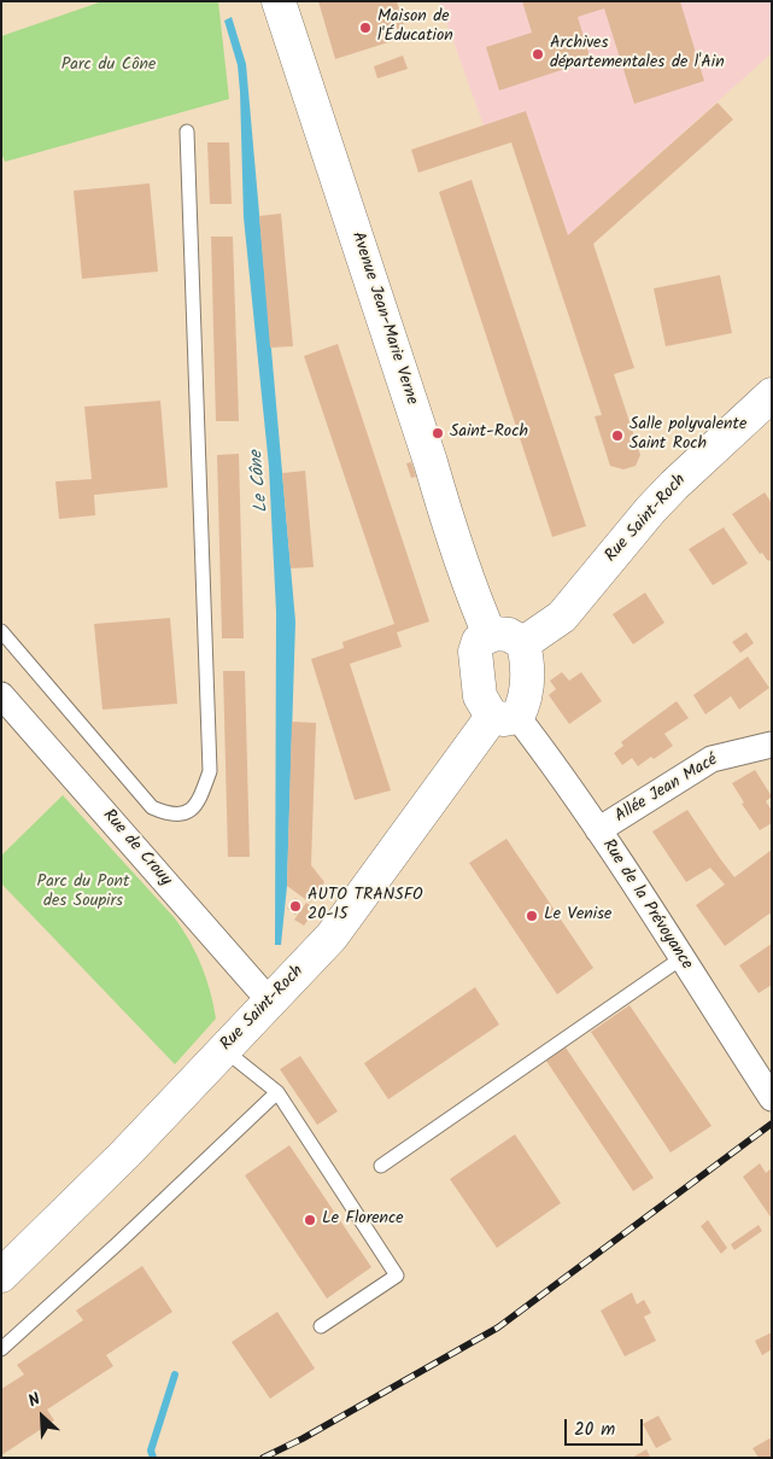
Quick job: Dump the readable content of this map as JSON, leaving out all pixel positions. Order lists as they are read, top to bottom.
{
  "streets": {
    "street": [
      "Avenue Jean-Marie Verne",
      "Rue Saint-Roch",
      "Allée Jean Macé",
      "Rue de Crouy",
      "Rue de la Prévoyance"
    ]
  },
  "crossings": [
    ["Avenue Jean-Marie Verne", "Rue Saint-Roch"],
    ["Avenue Jean-Marie Verne", "Rue de la Prévoyance"],
    ["Rue Saint-Roch", "Rue de Crouy"],
    ["Rue Saint-Roch", "Rue de la Prévoyance"],
    ["Allée Jean Macé", "Rue de la Prévoyance"]
  ],
  "water": ["Le Cône"],
  "parks": ["Parc du Cône", "Parc du Pont des Soupirs"],
  "places": [
    "Maison de l'Éducation",
    "Archives départementales de l'Ain",
    "Saint-Roch",
    "Salle polyvalente Saint Roch",
    "AUTO TRANSFO 20-15",
    "Le Venise",
    "Le Florence"
  ],
  "scale_bar": "20 m",
  "north": "top left"
}
